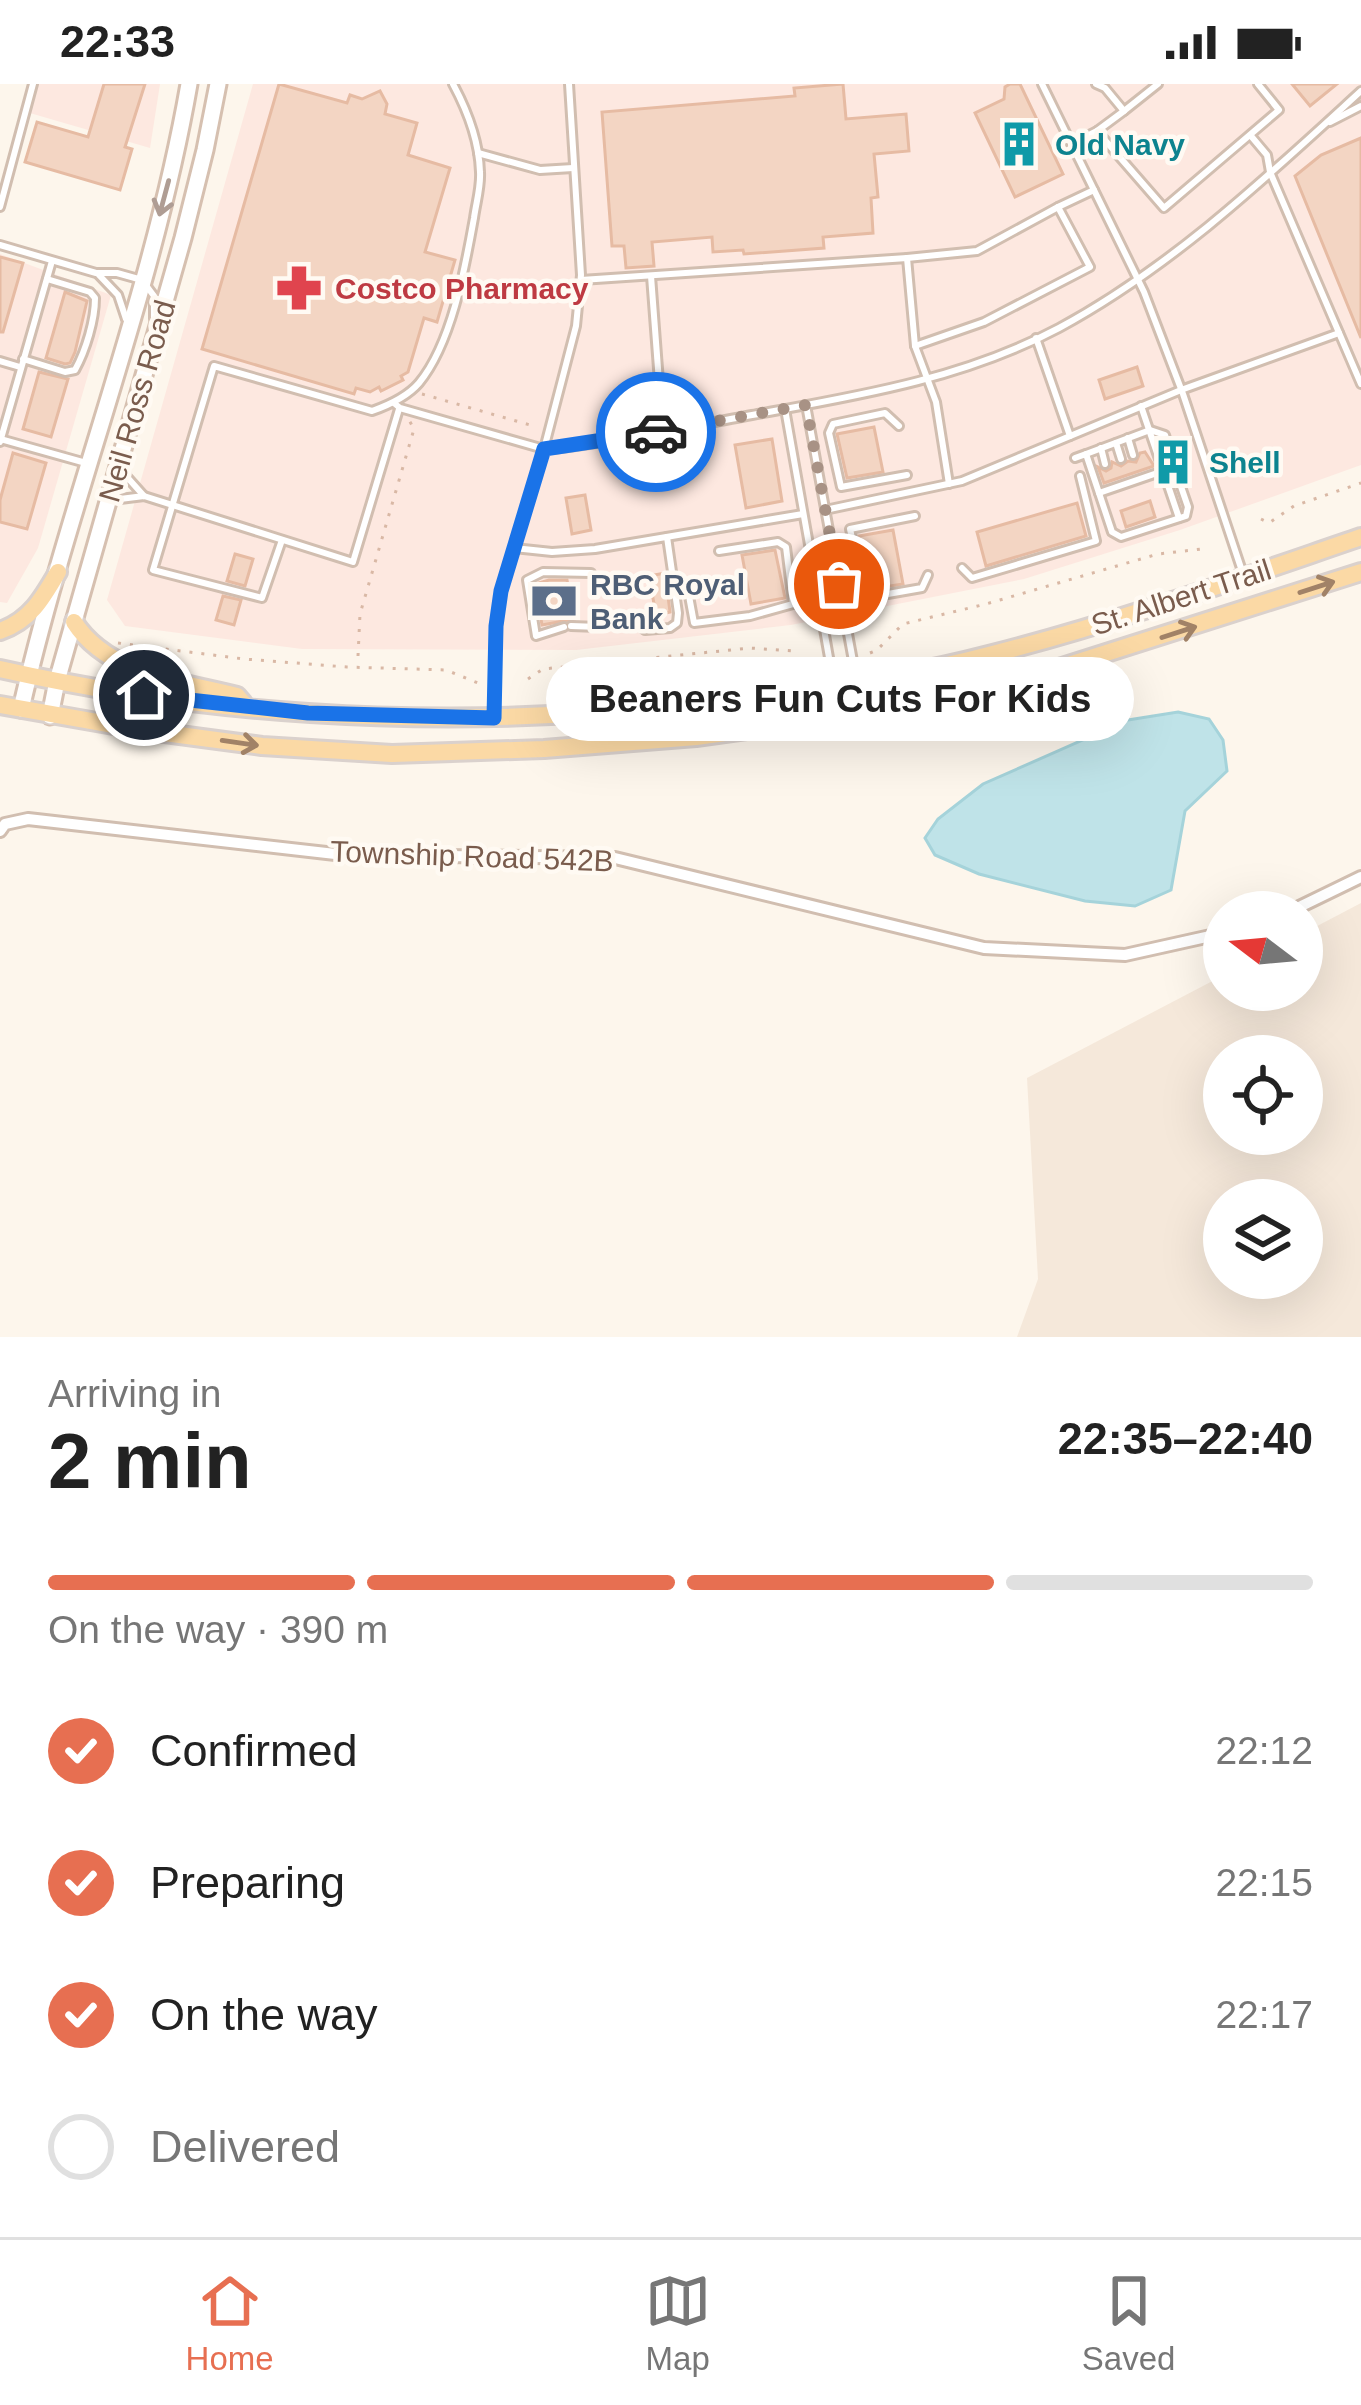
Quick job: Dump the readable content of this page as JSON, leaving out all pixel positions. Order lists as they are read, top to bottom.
{
  "streets": {
    "main road": ["Neil Ross Road", "St. Albert Trail"],
    "street": ["Township Road 542B"]
  },
  "crossings": [
    ["Neil Ross Road", "St. Albert Trail"]
  ],
  "places": {
    "building": ["Old Navy", "Shell"],
    "pharmacy": ["Costco Pharmacy"],
    "other": ["Beaners Fun Cuts For Kids"],
    "bank": ["RBC Royal Bank"]
  },
  "north": "left",
  "page": {
    "status": "22:33",
    "bubble": "Beaners Fun Cuts For Kids",
    "heading": ["2 min", "Arriving in", "22:35–22:40"],
    "bar": "On the way · 390 m",
    "list": [
      ["Confirmed", "22:12"],
      ["Preparing", "22:15"],
      ["On the way", "22:17"],
      "Delivered"
    ],
    "tabs": ["Home", "Map", "Saved"]
  }
}
